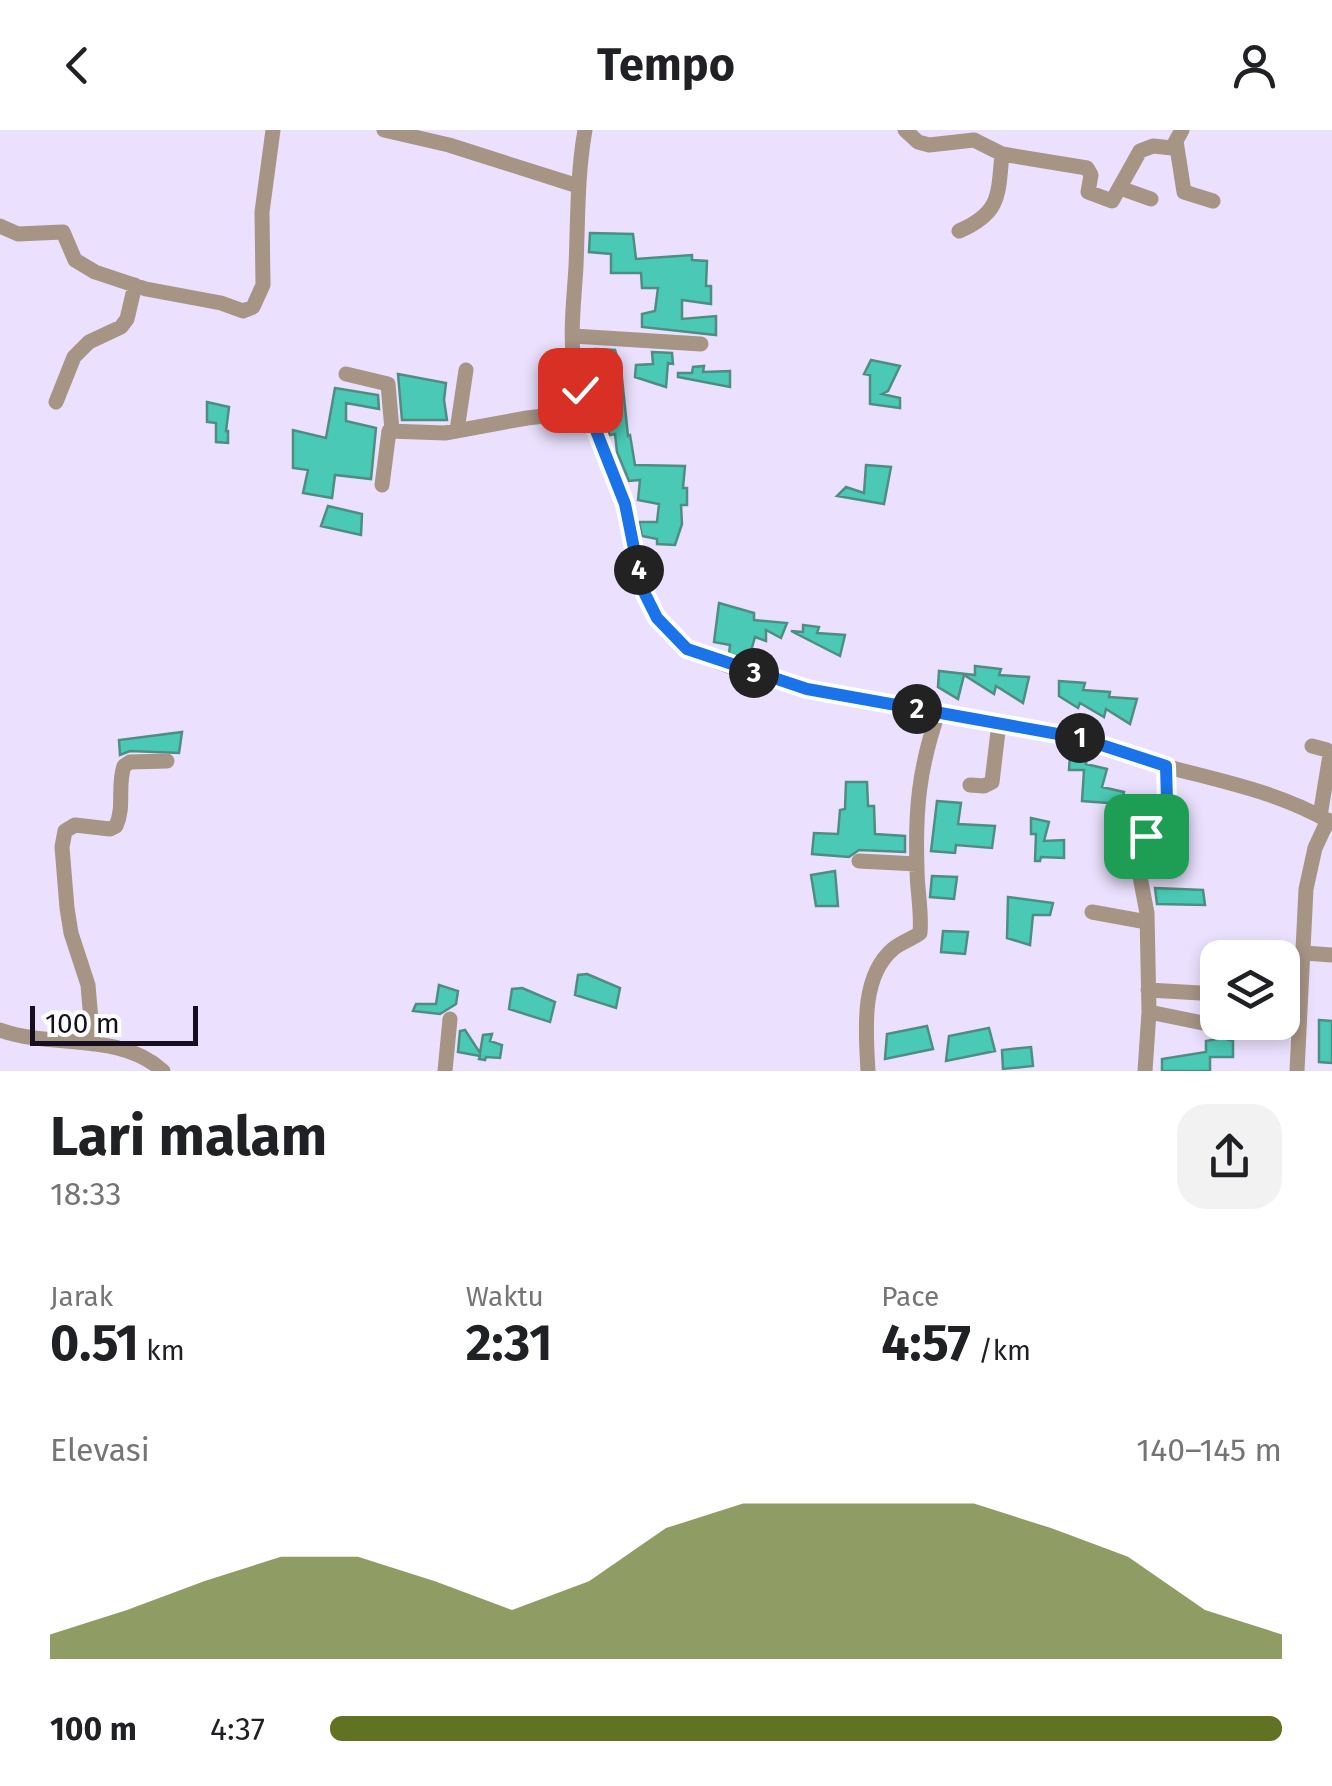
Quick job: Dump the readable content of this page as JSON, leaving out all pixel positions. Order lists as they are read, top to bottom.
{
  "scale_bar": "100 m",
  "page": {
    "header": "Tempo",
    "pins": [
      "4",
      "3",
      "2",
      "1"
    ],
    "scale": "100 m",
    "heading": ["Lari malam", "18:33"],
    "stats": [
      ["Jarak", "0.51 km"],
      ["Waktu", "2:31"],
      ["Pace", "4:57 /km"]
    ],
    "chart": ["Elevasi", "140–145 m"],
    "list": [
      {
        "name": "100 m",
        "note": "4:37"
      }
    ]
  }
}
